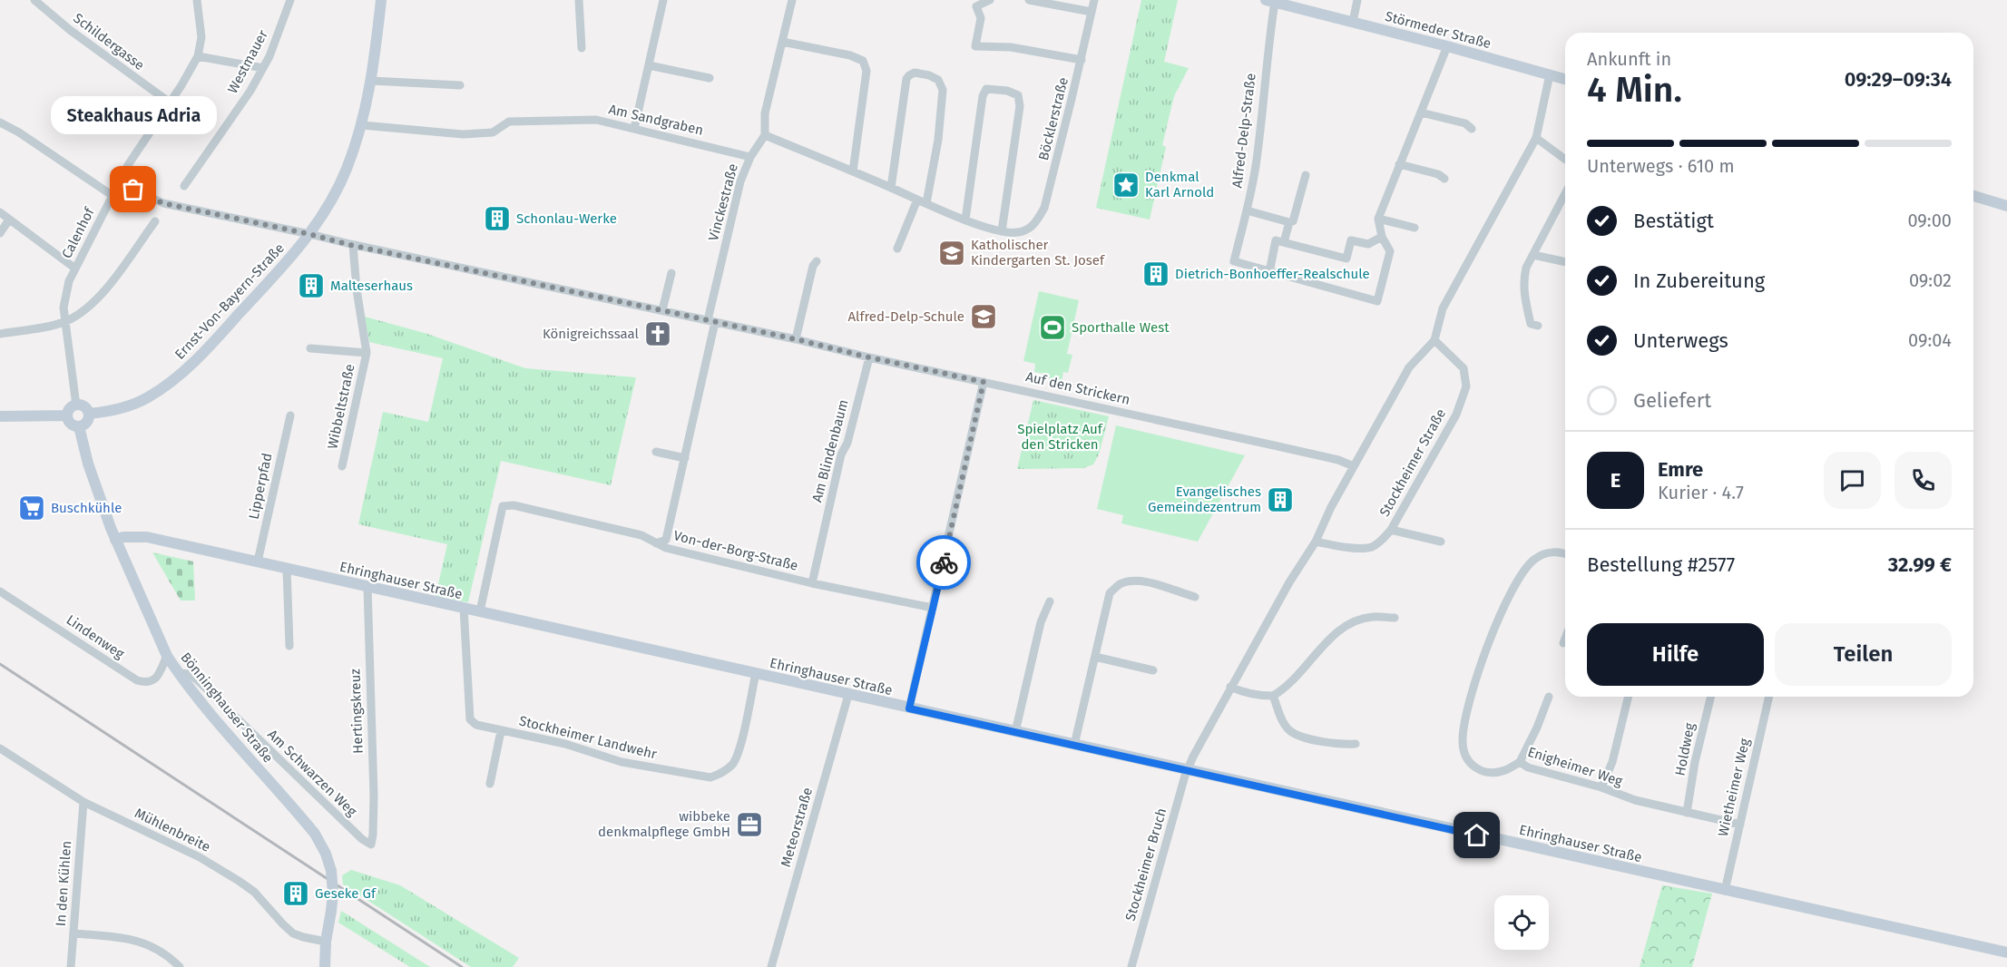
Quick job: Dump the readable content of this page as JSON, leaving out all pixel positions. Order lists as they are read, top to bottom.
{
  "streets": {
    "street": [
      "Störmeder Straße",
      "Schildergasse",
      "Westmauer",
      "Böcklerstraße",
      "Am Sandgraben",
      "Alfred-Delp-Straße",
      "Vinckestraße",
      "Calenhof",
      "Ernst-Von-Bayern-Straße",
      "Auf den Strickern",
      "Wibbeltstraße",
      "Am Blindenbaum",
      "Stockheimer Straße",
      "Lipperpfad",
      "Von-der-Borg-Straße",
      "Ehringhauser Straße",
      "Lindenweg",
      "Bönninghauser Straße",
      "Hertingskreuz",
      "Stockheimer Landwehr",
      "Holdweg",
      "Enigheimer Weg",
      "Am Schwarzen Weg",
      "Wietheimer Weg",
      "Meteorstraße",
      "Mühlenbreite",
      "Stockheimer Bruch",
      "In den Kühlen"
    ]
  },
  "crossings": [
    ["Störmeder Straße", "Alfred-Delp-Straße"],
    ["Schildergasse", "Calenhof"],
    ["Am Sandgraben", "Vinckestraße"],
    ["Am Sandgraben", "Ernst-Von-Bayern-Straße"],
    ["Vinckestraße", "Auf den Strickern"],
    ["Vinckestraße", "Von-der-Borg-Straße"],
    ["Calenhof", "Ernst-Von-Bayern-Straße"],
    ["Calenhof", "Auf den Strickern"],
    ["Calenhof", "Bönninghauser Straße"],
    ["Ernst-Von-Bayern-Straße", "Auf den Strickern"],
    ["Ernst-Von-Bayern-Straße", "Bönninghauser Straße"],
    ["Auf den Strickern", "Wibbeltstraße"],
    ["Auf den Strickern", "Am Blindenbaum"],
    ["Am Blindenbaum", "Von-der-Borg-Straße"],
    ["Lipperpfad", "Ehringhauser Straße"],
    ["Von-der-Borg-Straße", "Ehringhauser Straße"],
    ["Ehringhauser Straße", "Bönninghauser Straße"],
    ["Ehringhauser Straße", "Hertingskreuz"],
    ["Ehringhauser Straße", "Stockheimer Landwehr"],
    ["Ehringhauser Straße", "Wietheimer Weg"],
    ["Ehringhauser Straße", "Meteorstraße"],
    ["Ehringhauser Straße", "Stockheimer Bruch"],
    ["Lindenweg", "Bönninghauser Straße"],
    ["Bönninghauser Straße", "Am Schwarzen Weg"],
    ["Bönninghauser Straße", "Mühlenbreite"],
    ["Hertingskreuz", "Am Schwarzen Weg"],
    ["Holdweg", "Enigheimer Weg"],
    ["Enigheimer Weg", "Wietheimer Weg"],
    ["Mühlenbreite", "In den Kühlen"]
  ],
  "parks": ["Spielplatz Auf den Stricken"],
  "places": {
    "place": ["Denkmal Karl Arnold"],
    "other": ["Steakhaus Adria"],
    "building": [
      "Schonlau-Werke",
      "Dietrich-Bonhoeffer-Realschule",
      "Malteserhaus",
      "Evangelisches Gemeindezentrum",
      "Geseke Gf"
    ],
    "school or university": ["Katholischer Kindergarten St. Josef", "Alfred-Delp-Schule"],
    "sports": ["Sporthalle West"],
    "church": ["Königreichssaal"],
    "supermarket": ["Buschkühle"],
    "office": ["wibbeke denkmalpflege GmbH"]
  },
  "page": {
    "heading": ["4 Min.", "Ankunft in", "09:29–09:34"],
    "panel": [
      "Emre",
      "Kurier · 4.7",
      "Bestellung #2577",
      "32.99 €"
    ],
    "bubble": "Steakhaus Adria",
    "bar": "Unterwegs · 610 m",
    "list": [
      ["Bestätigt", "09:00"],
      ["In Zubereitung", "09:02"],
      ["Unterwegs", "09:04"],
      "Geliefert"
    ],
    "round": "E",
    "buttons": ["Hilfe", "Teilen"]
  }
}
